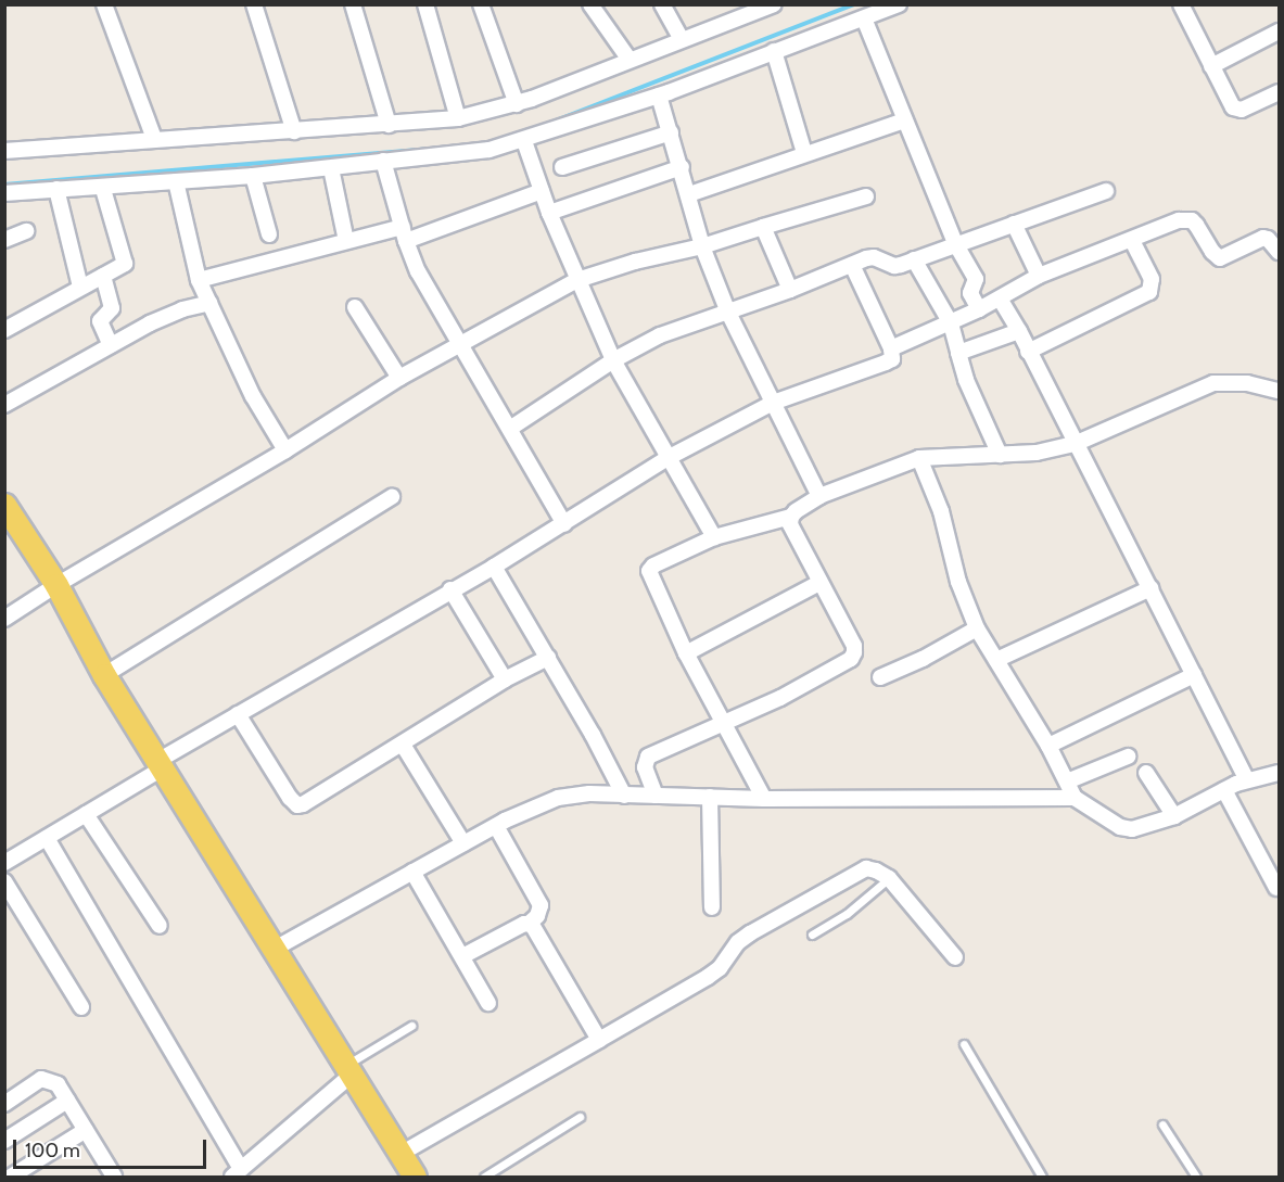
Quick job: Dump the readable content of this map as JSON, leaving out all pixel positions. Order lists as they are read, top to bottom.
{
  "scale_bar": "100 m"
}
